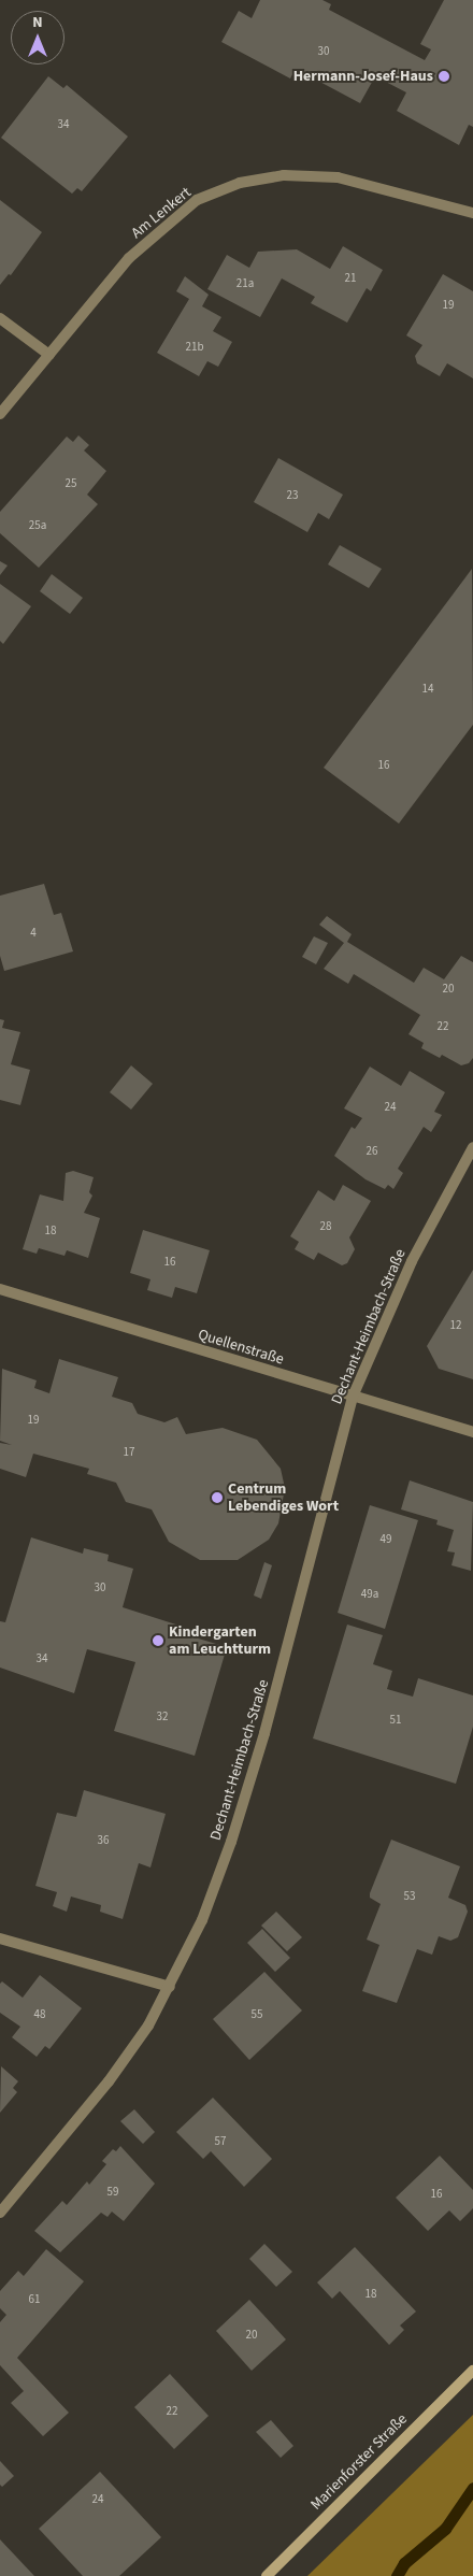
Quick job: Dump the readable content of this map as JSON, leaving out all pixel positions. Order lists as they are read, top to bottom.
{
  "streets": {
    "main road": ["Marienforster Straße"],
    "street": ["Am Lenkert", "Dechant-Heimbach-Straße", "Quellenstraße"]
  },
  "crossings": [
    ["Dechant-Heimbach-Straße", "Quellenstraße"]
  ],
  "places": ["Hermann-Josef-Haus", "Centrum Lebendiges Wort", "Kindergarten am Leuchtturm"],
  "house_numbers": [
    "30",
    "34",
    "21",
    "21a",
    "19",
    "21b",
    "25",
    "23",
    "25a",
    "14",
    "16",
    "4",
    "20",
    "22",
    "24",
    "26",
    "28",
    "18",
    "16",
    "12",
    "19",
    "17",
    "49",
    "30",
    "49a",
    "34",
    "32",
    "51",
    "36",
    "53",
    "48",
    "55",
    "57",
    "59",
    "16",
    "18",
    "61",
    "20",
    "22",
    "24"
  ],
  "north": "top"
}
